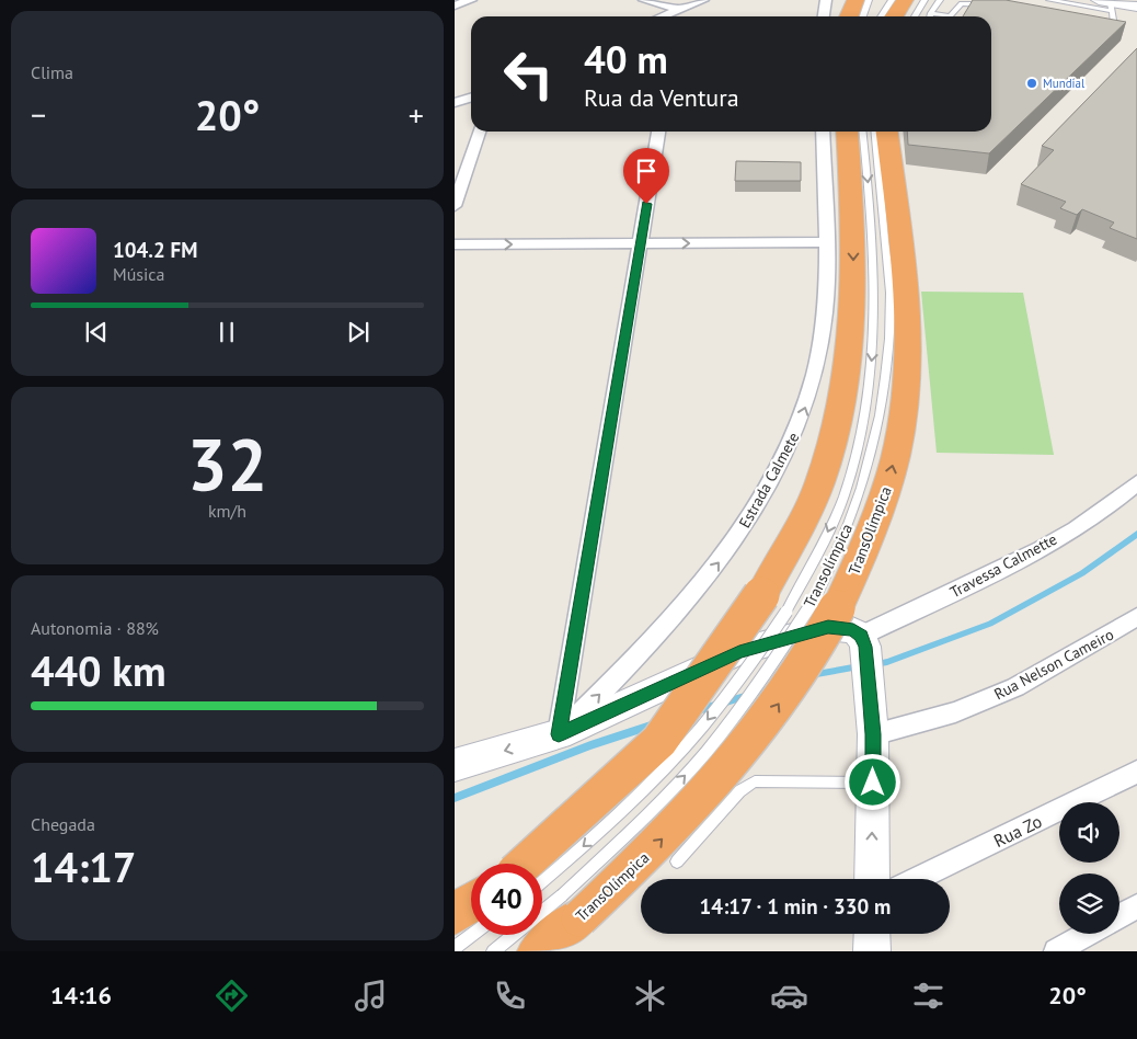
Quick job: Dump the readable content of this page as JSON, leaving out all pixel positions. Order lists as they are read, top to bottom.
{
  "streets": {
    "highway": ["TransOlímpica"],
    "street": [
      "Estrada Calmete",
      "Travessa Calmette",
      "Rua Nelson Cameiro",
      "Rua Zo"
    ],
    "lane": ["Transolímpica"]
  },
  "crossings": [
    ["TransOlímpica", "Transolímpica"]
  ],
  "places": ["Mundial"],
  "page": {
    "tile": [
      "Clima",
      ["32", "km/h"],
      ["Autonomia · 88%", "440 km"],
      ["Chegada", "14:17"]
    ],
    "turn": ["40 m", "Rua da Ventura"],
    "heat": ["−", "20°", "+"],
    "song": ["104.2 FM", "Música"],
    "limit": "40",
    "trip": "14:17 · 1 min · 330 m",
    "tabs": ["14:16", "20°"]
  }
}
